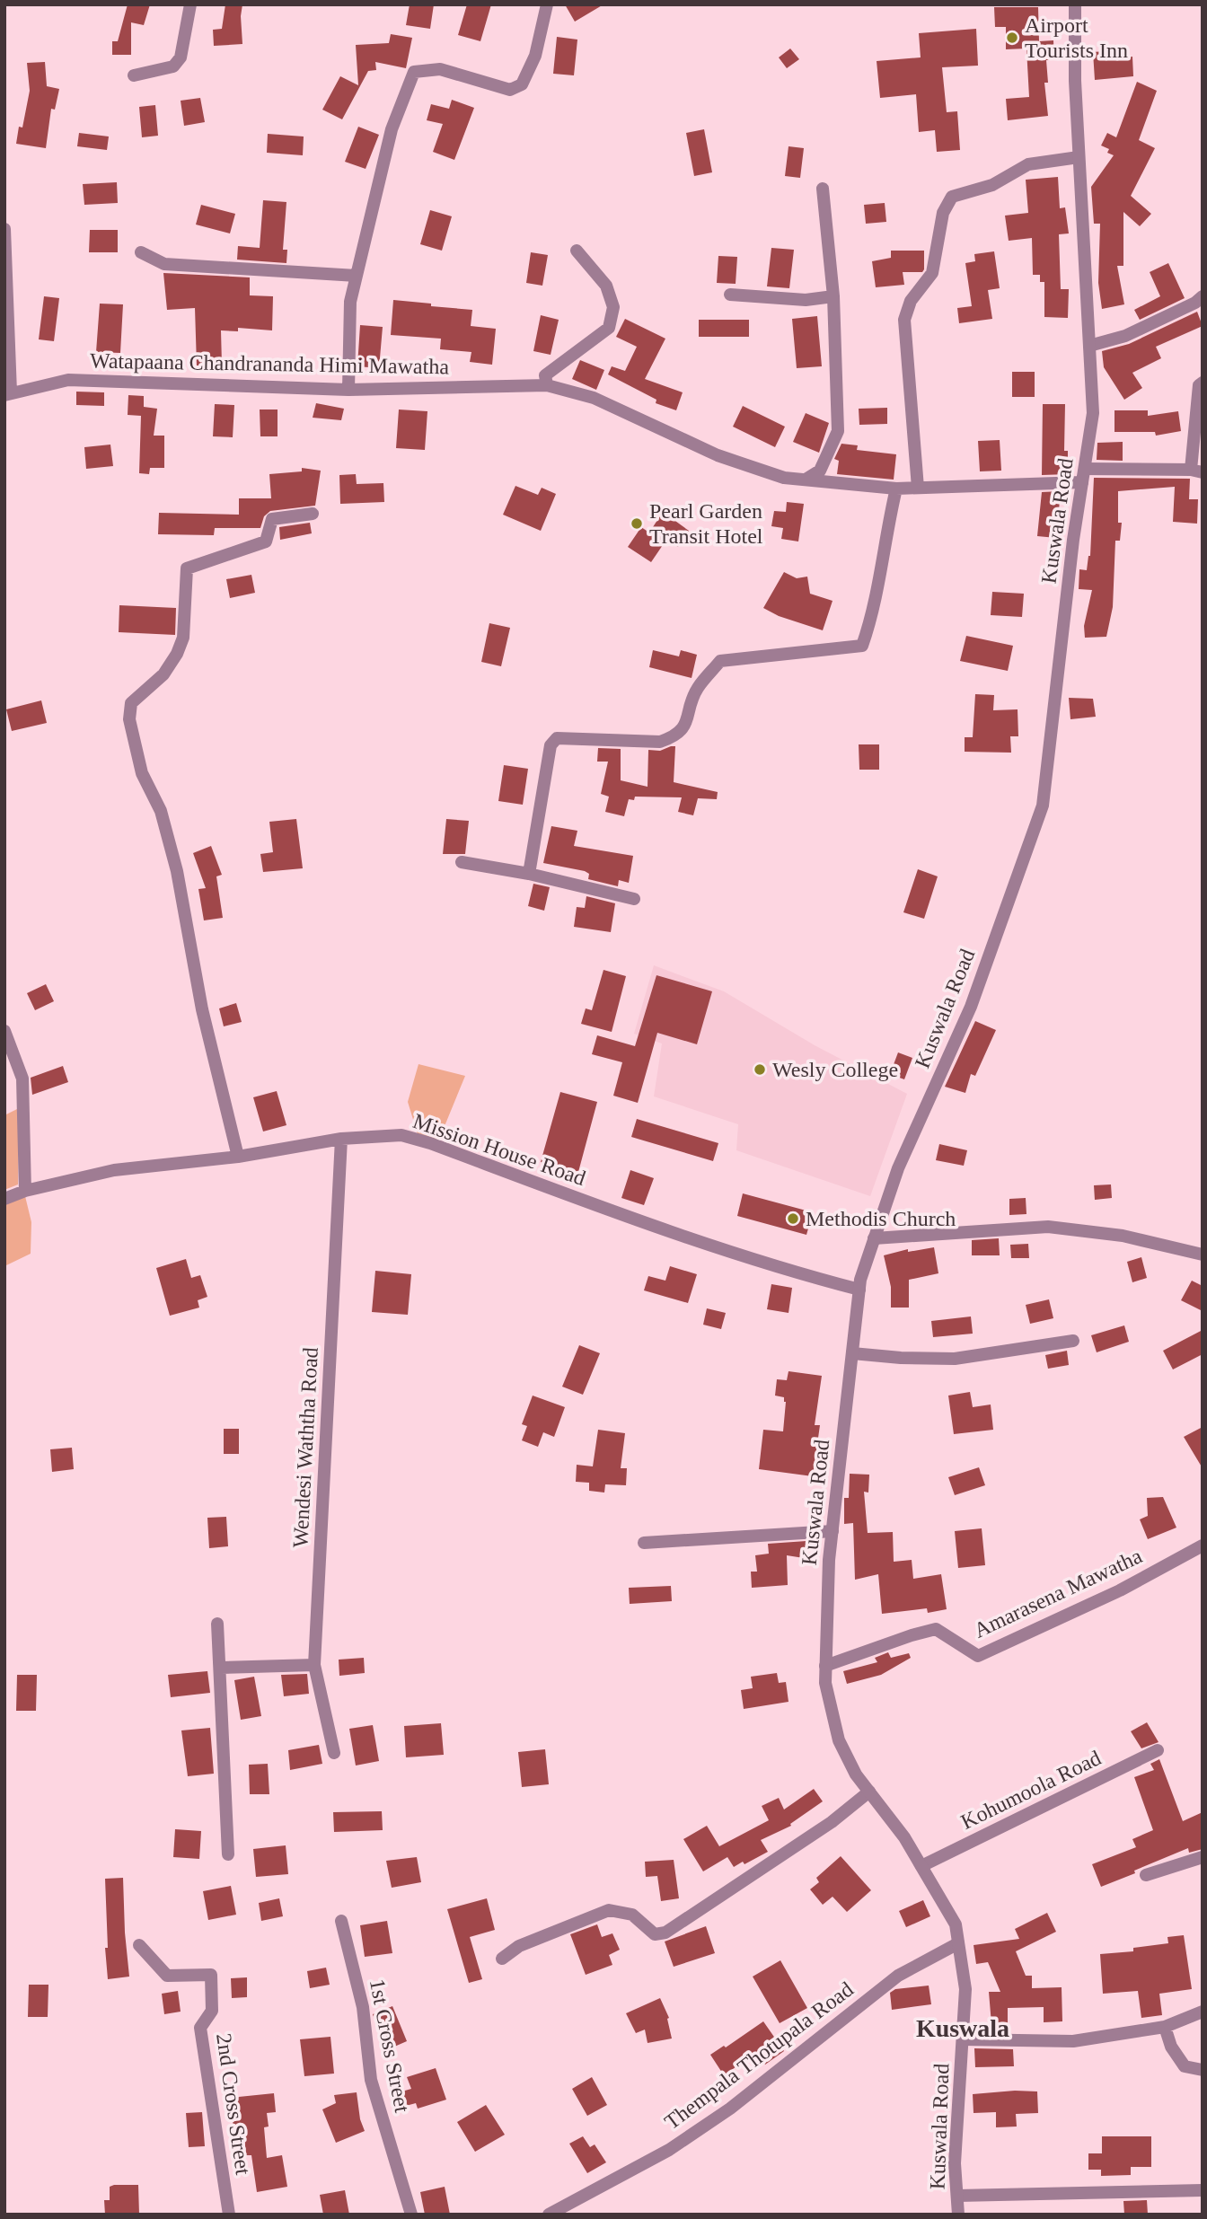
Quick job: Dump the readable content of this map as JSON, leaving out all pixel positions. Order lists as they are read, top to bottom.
{
  "streets": {
    "street": [
      "Watapaana Chandrananda Himi Mawatha",
      "Kuswala Road",
      "Mission House Road",
      "Wendesi Waththa Road",
      "Amarasena Mawatha",
      "Kohumoola Road",
      "1st Cross Street",
      "Thempala Thotupala Road",
      "2nd Cross Street"
    ]
  },
  "crossings": [
    ["Watapaana Chandrananda Himi Mawatha", "Kuswala Road"],
    ["Kuswala Road", "Mission House Road"],
    ["Kuswala Road", "Amarasena Mawatha"],
    ["Kuswala Road", "Kohumoola Road"],
    ["Kuswala Road", "Thempala Thotupala Road"],
    ["Mission House Road", "Wendesi Waththa Road"]
  ],
  "districts": ["Kuswala"],
  "places": [
    "Airport Tourists Inn",
    "Pearl Garden Transit Hotel",
    "Wesly College",
    "Methodis Church"
  ]
}
